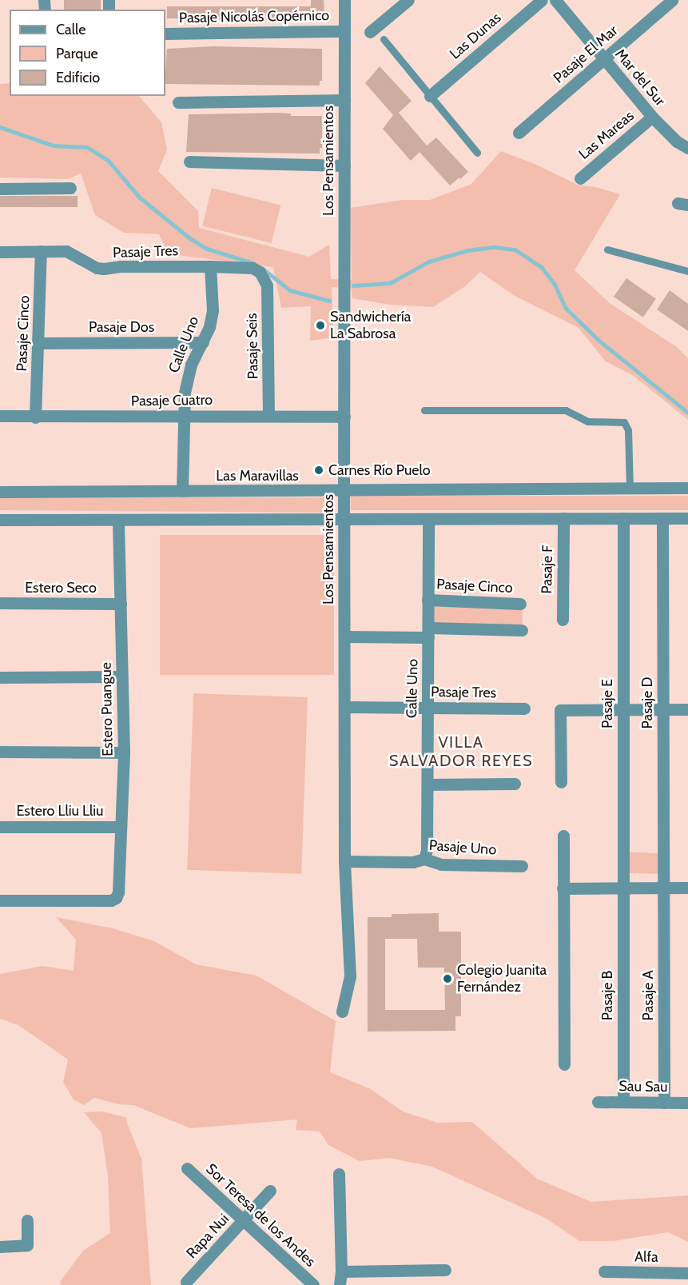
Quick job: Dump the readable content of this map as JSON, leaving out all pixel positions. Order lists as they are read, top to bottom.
{
  "streets": {
    "street": [
      "Pasaje Nicolás Copérnico",
      "Las Dunas",
      "Pasaje El Mar",
      "Mar del Sur",
      "Las Mareas",
      "Los Pensamientos",
      "Pasaje Tres",
      "Pasaje Dos",
      "Pasaje Cinco",
      "Calle Uno",
      "Pasaje Seis",
      "Pasaje Cuatro",
      "Las Maravillas",
      "Pasaje F",
      "Estero Seco",
      "Pasaje D",
      "Pasaje E",
      "Estero Puangue",
      "Estero Lliu Lliu",
      "Pasaje Uno",
      "Pasaje B",
      "Pasaje A",
      "Sau Sau",
      "Sor Teresa de los Andes",
      "Rapa Nui",
      "Alfa"
    ]
  },
  "crossings": [
    ["Pasaje Nicolás Copérnico", "Los Pensamientos"],
    ["Pasaje El Mar", "Mar del Sur"],
    ["Mar del Sur", "Las Mareas"],
    ["Los Pensamientos", "Pasaje Tres"],
    ["Los Pensamientos", "Pasaje Cuatro"],
    ["Los Pensamientos", "Las Maravillas"],
    ["Los Pensamientos", "Pasaje Uno"],
    ["Pasaje Tres", "Pasaje Cinco"],
    ["Pasaje Tres", "Calle Uno"],
    ["Pasaje Tres", "Pasaje Seis"],
    ["Pasaje Dos", "Pasaje Cinco"],
    ["Pasaje Dos", "Calle Uno"],
    ["Pasaje Cinco", "Calle Uno"],
    ["Pasaje Cinco", "Pasaje Cuatro"],
    ["Calle Uno", "Pasaje Cuatro"],
    ["Calle Uno", "Las Maravillas"],
    ["Calle Uno", "Pasaje Uno"],
    ["Pasaje Seis", "Pasaje Cuatro"],
    ["Estero Seco", "Estero Puangue"],
    ["Pasaje D", "Pasaje A"],
    ["Pasaje E", "Pasaje B"],
    ["Estero Puangue", "Estero Lliu Lliu"],
    ["Pasaje B", "Sau Sau"],
    ["Pasaje A", "Sau Sau"],
    ["Sor Teresa de los Andes", "Rapa Nui"]
  ],
  "districts": ["VILLA SALVADOR REYES"],
  "places": ["Sandwichería La Sabrosa", "Carnes Río Puelo", "Colegio Juanita Fernández"],
  "legend": ["Calle", "Parque", "Edificio"]
}
